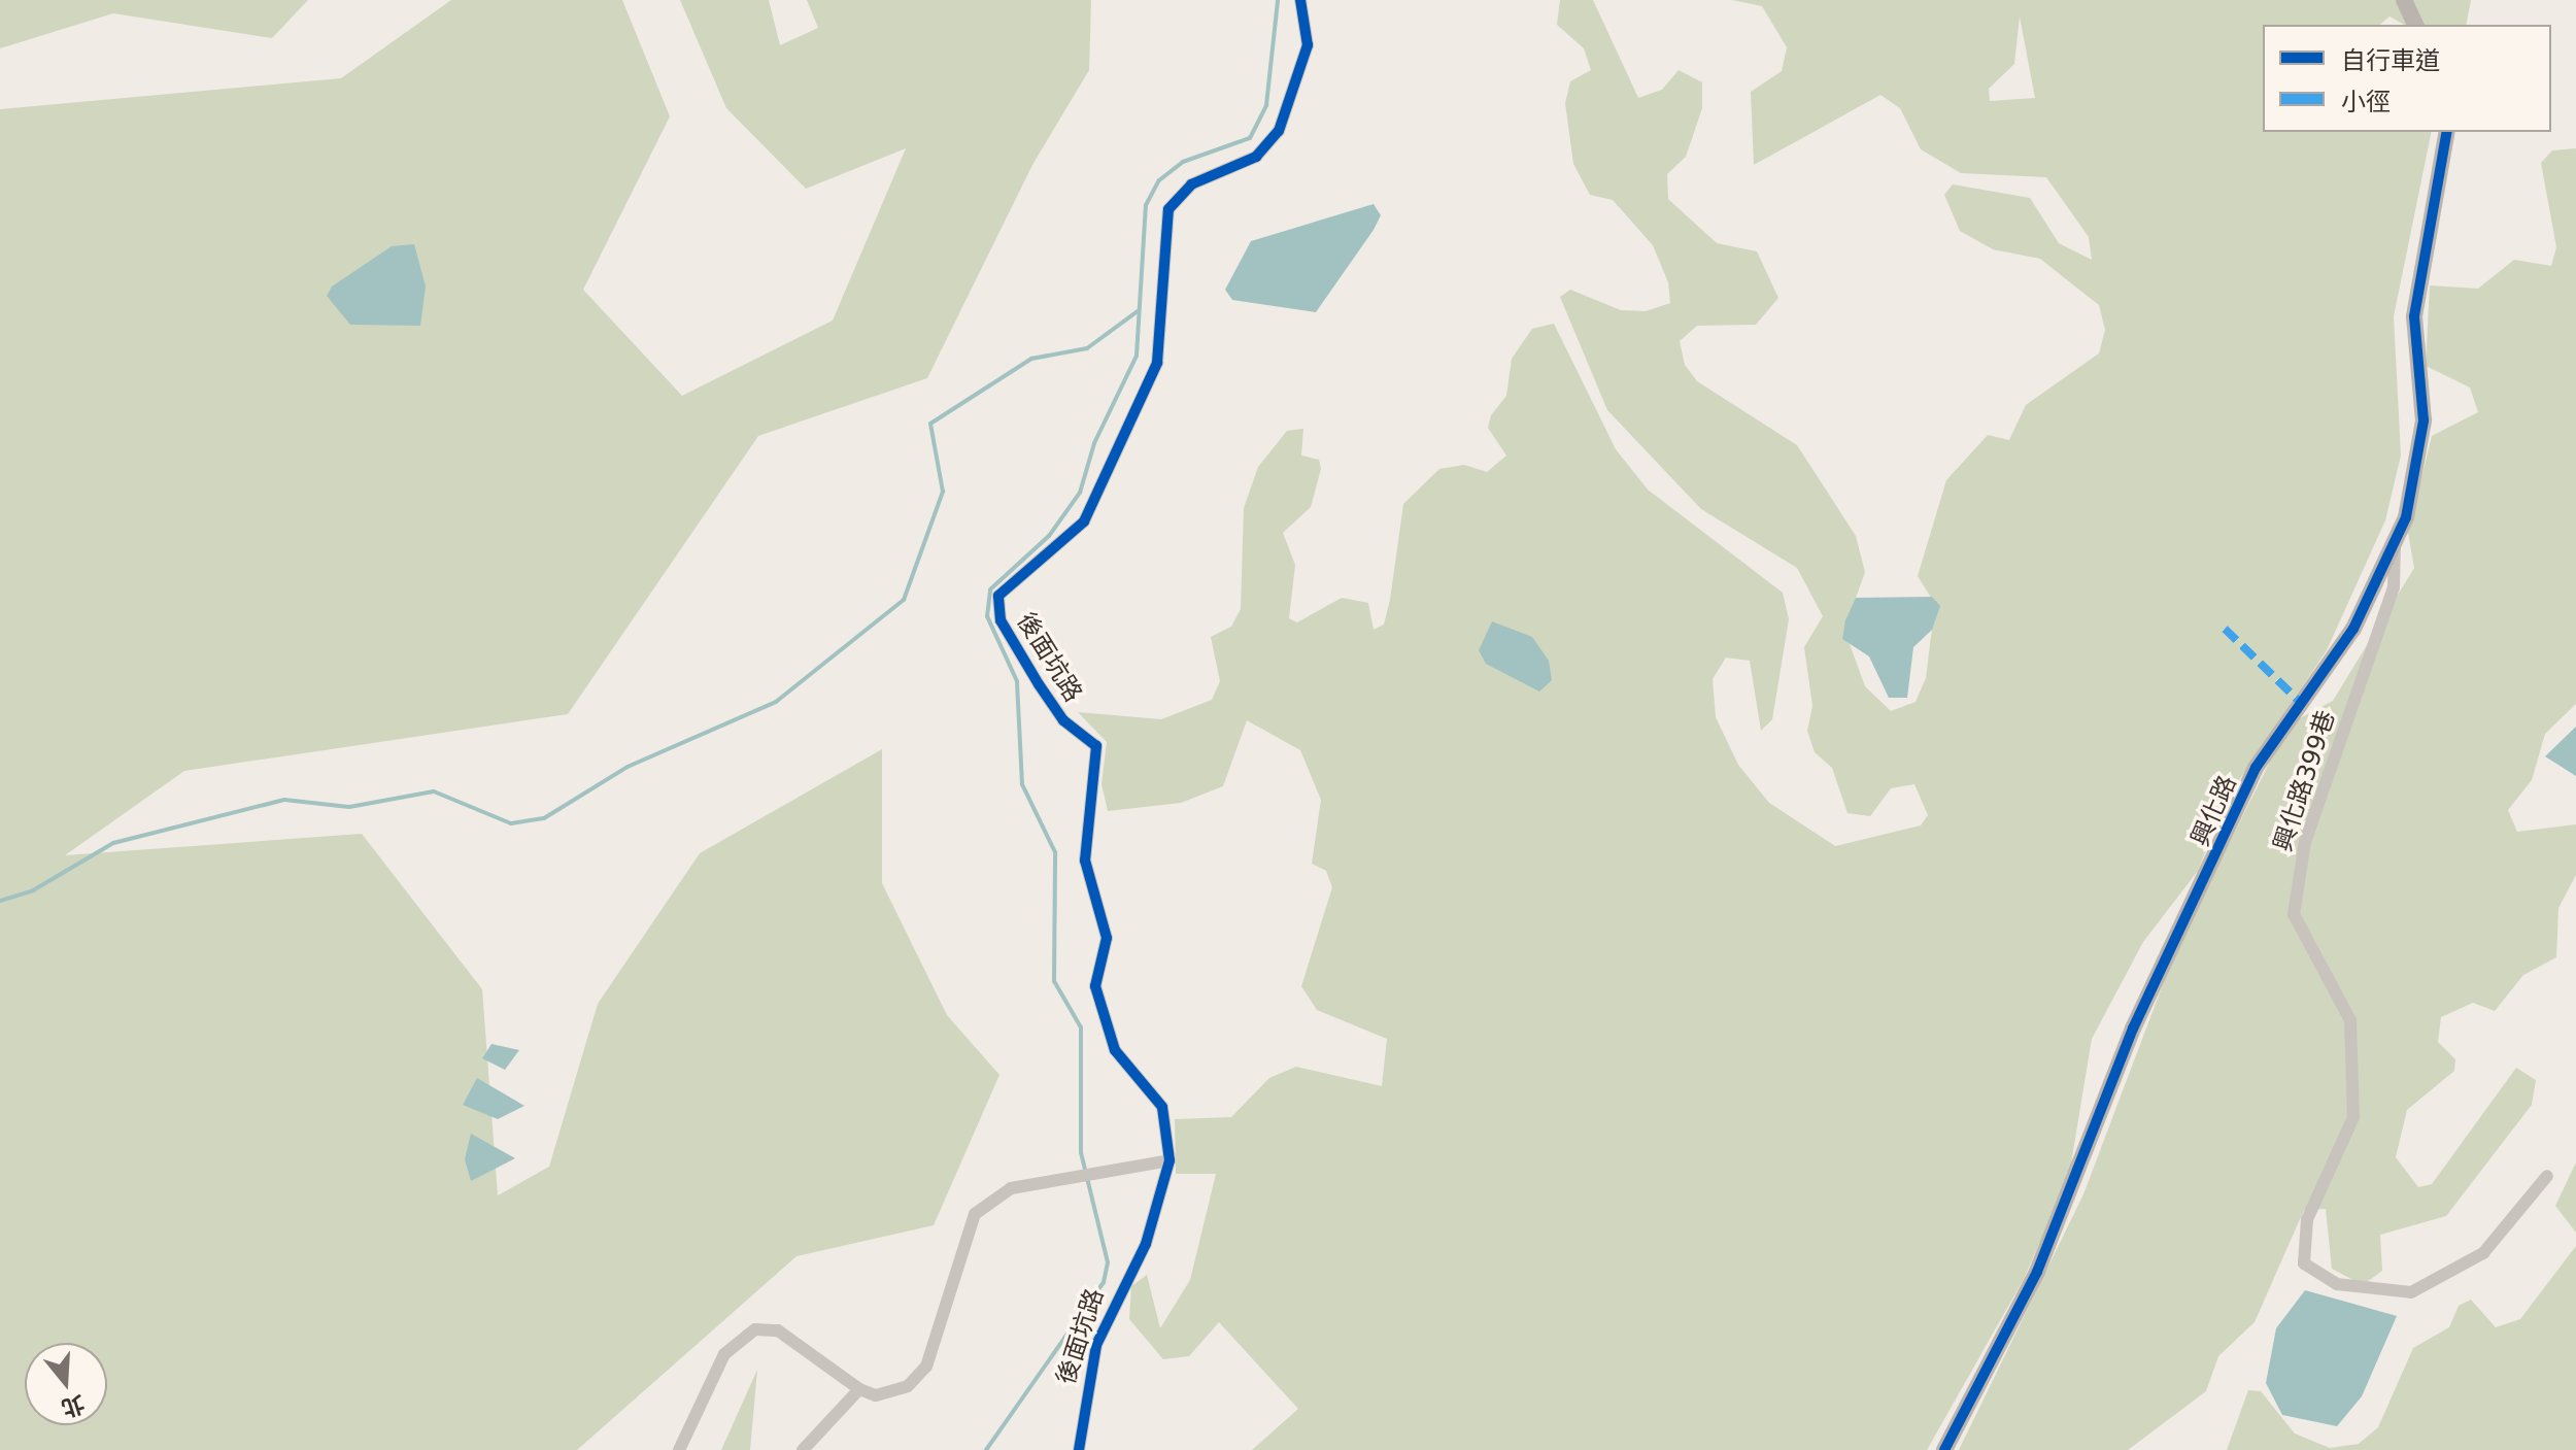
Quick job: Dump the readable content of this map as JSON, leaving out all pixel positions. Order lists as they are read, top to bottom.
{
  "streets": {
    "street": ["後面坑路", "興化路399巷", "興化路"]
  },
  "crossings": [
    ["興化路399巷", "興化路"]
  ],
  "legend": ["自行車道", "小徑"],
  "north": "bottom"
}
